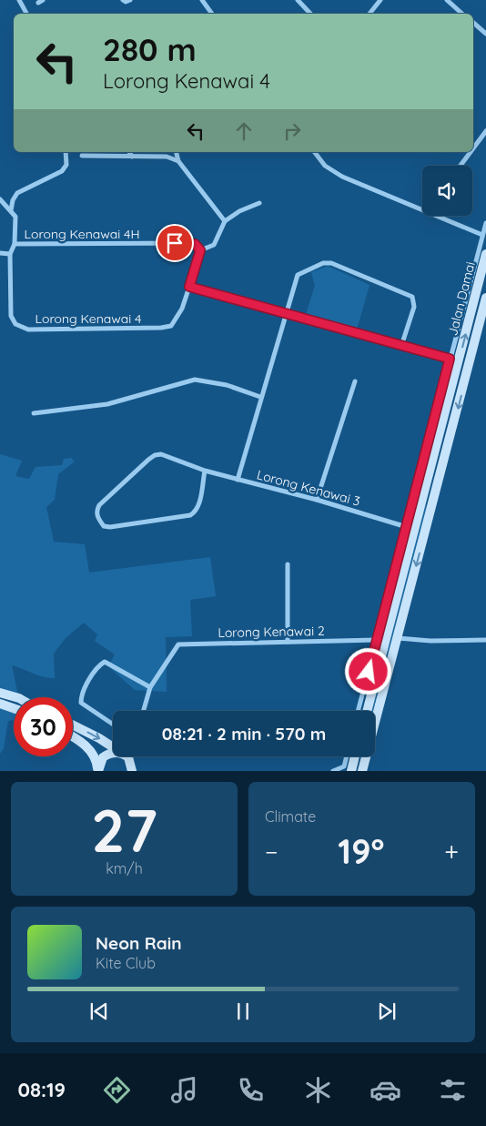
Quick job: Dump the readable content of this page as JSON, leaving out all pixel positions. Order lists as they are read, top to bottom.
{
  "streets": {
    "main road": ["Jalan Damai"],
    "street": [
      "Lorong Kenawai 4H",
      "Lorong Kenawai 4",
      "Lorong Kenawai 3",
      "Lorong Kenawai 2"
    ]
  },
  "crossings": [
    ["Lorong Kenawai 4H", "Lorong Kenawai 4"]
  ],
  "page": {
    "turn": ["280 m", "Lorong Kenawai 4"],
    "limit": "30",
    "trip": "08:21 · 2 min · 570 m",
    "tile": [
      ["27", "km/h"],
      "Climate"
    ],
    "heat": ["−", "19°", "+"],
    "song": ["Neon Rain", "Kite Club"],
    "tabs": "08:19"
  }
}
